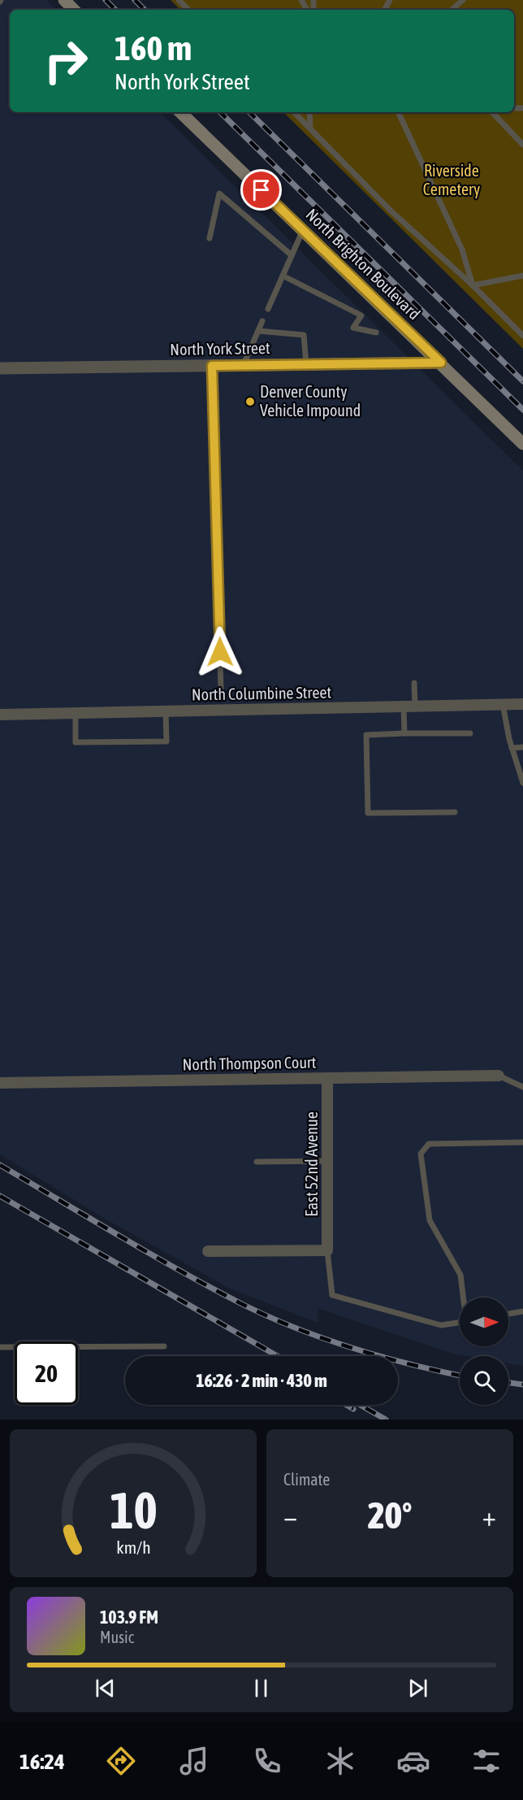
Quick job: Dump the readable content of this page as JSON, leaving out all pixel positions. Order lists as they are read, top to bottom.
{
  "streets": {
    "main road": ["North Brighton Boulevard"],
    "street": [
      "North York Street",
      "North Columbine Street",
      "North Thompson Court",
      "East 52nd Avenue"
    ]
  },
  "crossings": [
    ["North Brighton Boulevard", "North York Street"],
    ["North Thompson Court", "East 52nd Avenue"]
  ],
  "parks": ["Riverside Cemetery"],
  "places": ["Denver County Vehicle Impound"],
  "north": "right",
  "page": {
    "turn": ["160 m", "North York Street"],
    "limit": "20",
    "trip": "16:26 · 2 min · 430 m",
    "tile": "Climate",
    "heat": ["−", "20°", "+"],
    "song": ["103.9 FM", "Music"],
    "tabs": "16:24",
    "gauge": ["10", "km/h"]
  }
}
